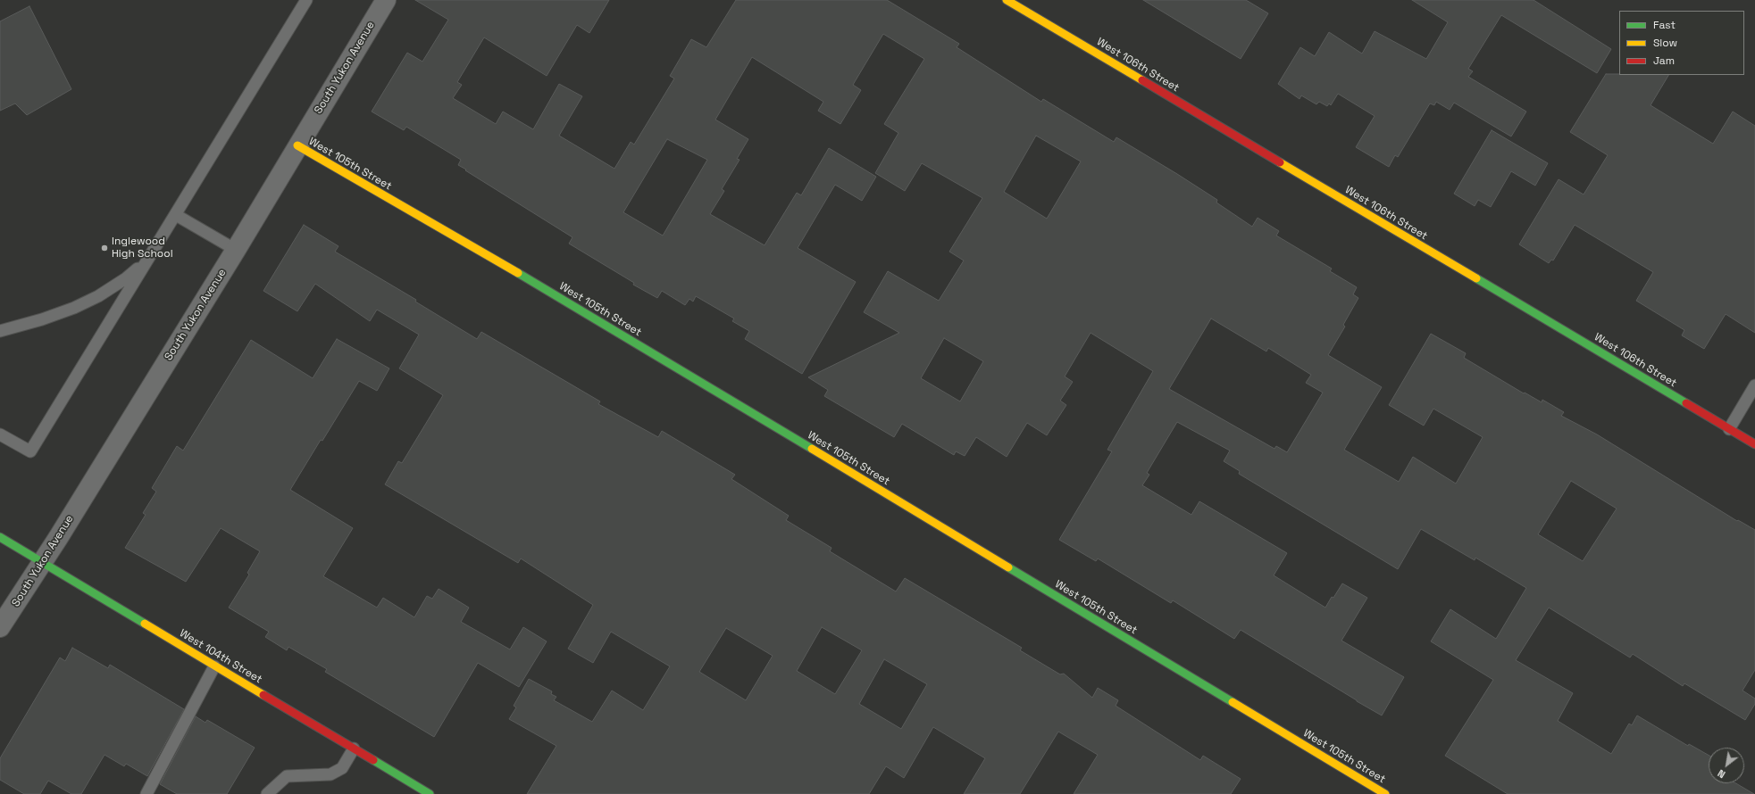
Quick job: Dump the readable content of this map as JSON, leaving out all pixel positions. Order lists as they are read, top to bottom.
{
  "streets": {
    "street": [
      "West 106th Street",
      "South Yukon Avenue",
      "West 105th Street",
      "West 104th Street"
    ]
  },
  "crossings": [
    ["South Yukon Avenue", "West 105th Street"],
    ["South Yukon Avenue", "West 104th Street"]
  ],
  "places": ["Inglewood High School"],
  "legend": ["Fast", "Slow", "Jam"],
  "north": "bottom left"
}
